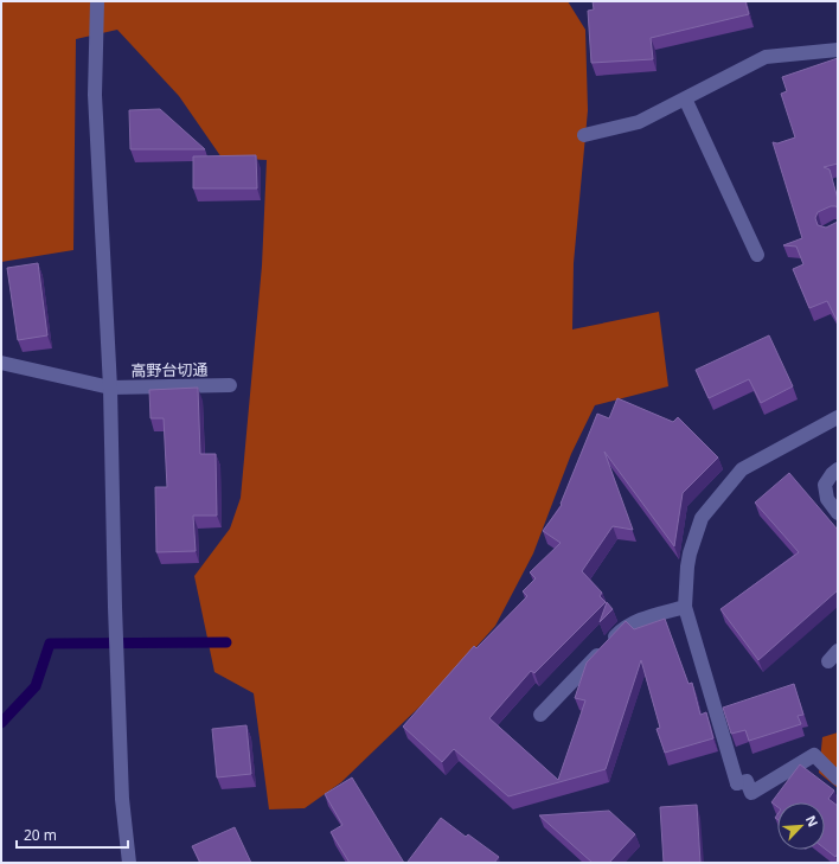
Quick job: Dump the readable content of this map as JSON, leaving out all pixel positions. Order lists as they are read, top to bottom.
{
  "streets": {
    "street": ["高野台切通"]
  },
  "scale_bar": "20 m",
  "north": "top right"
}
